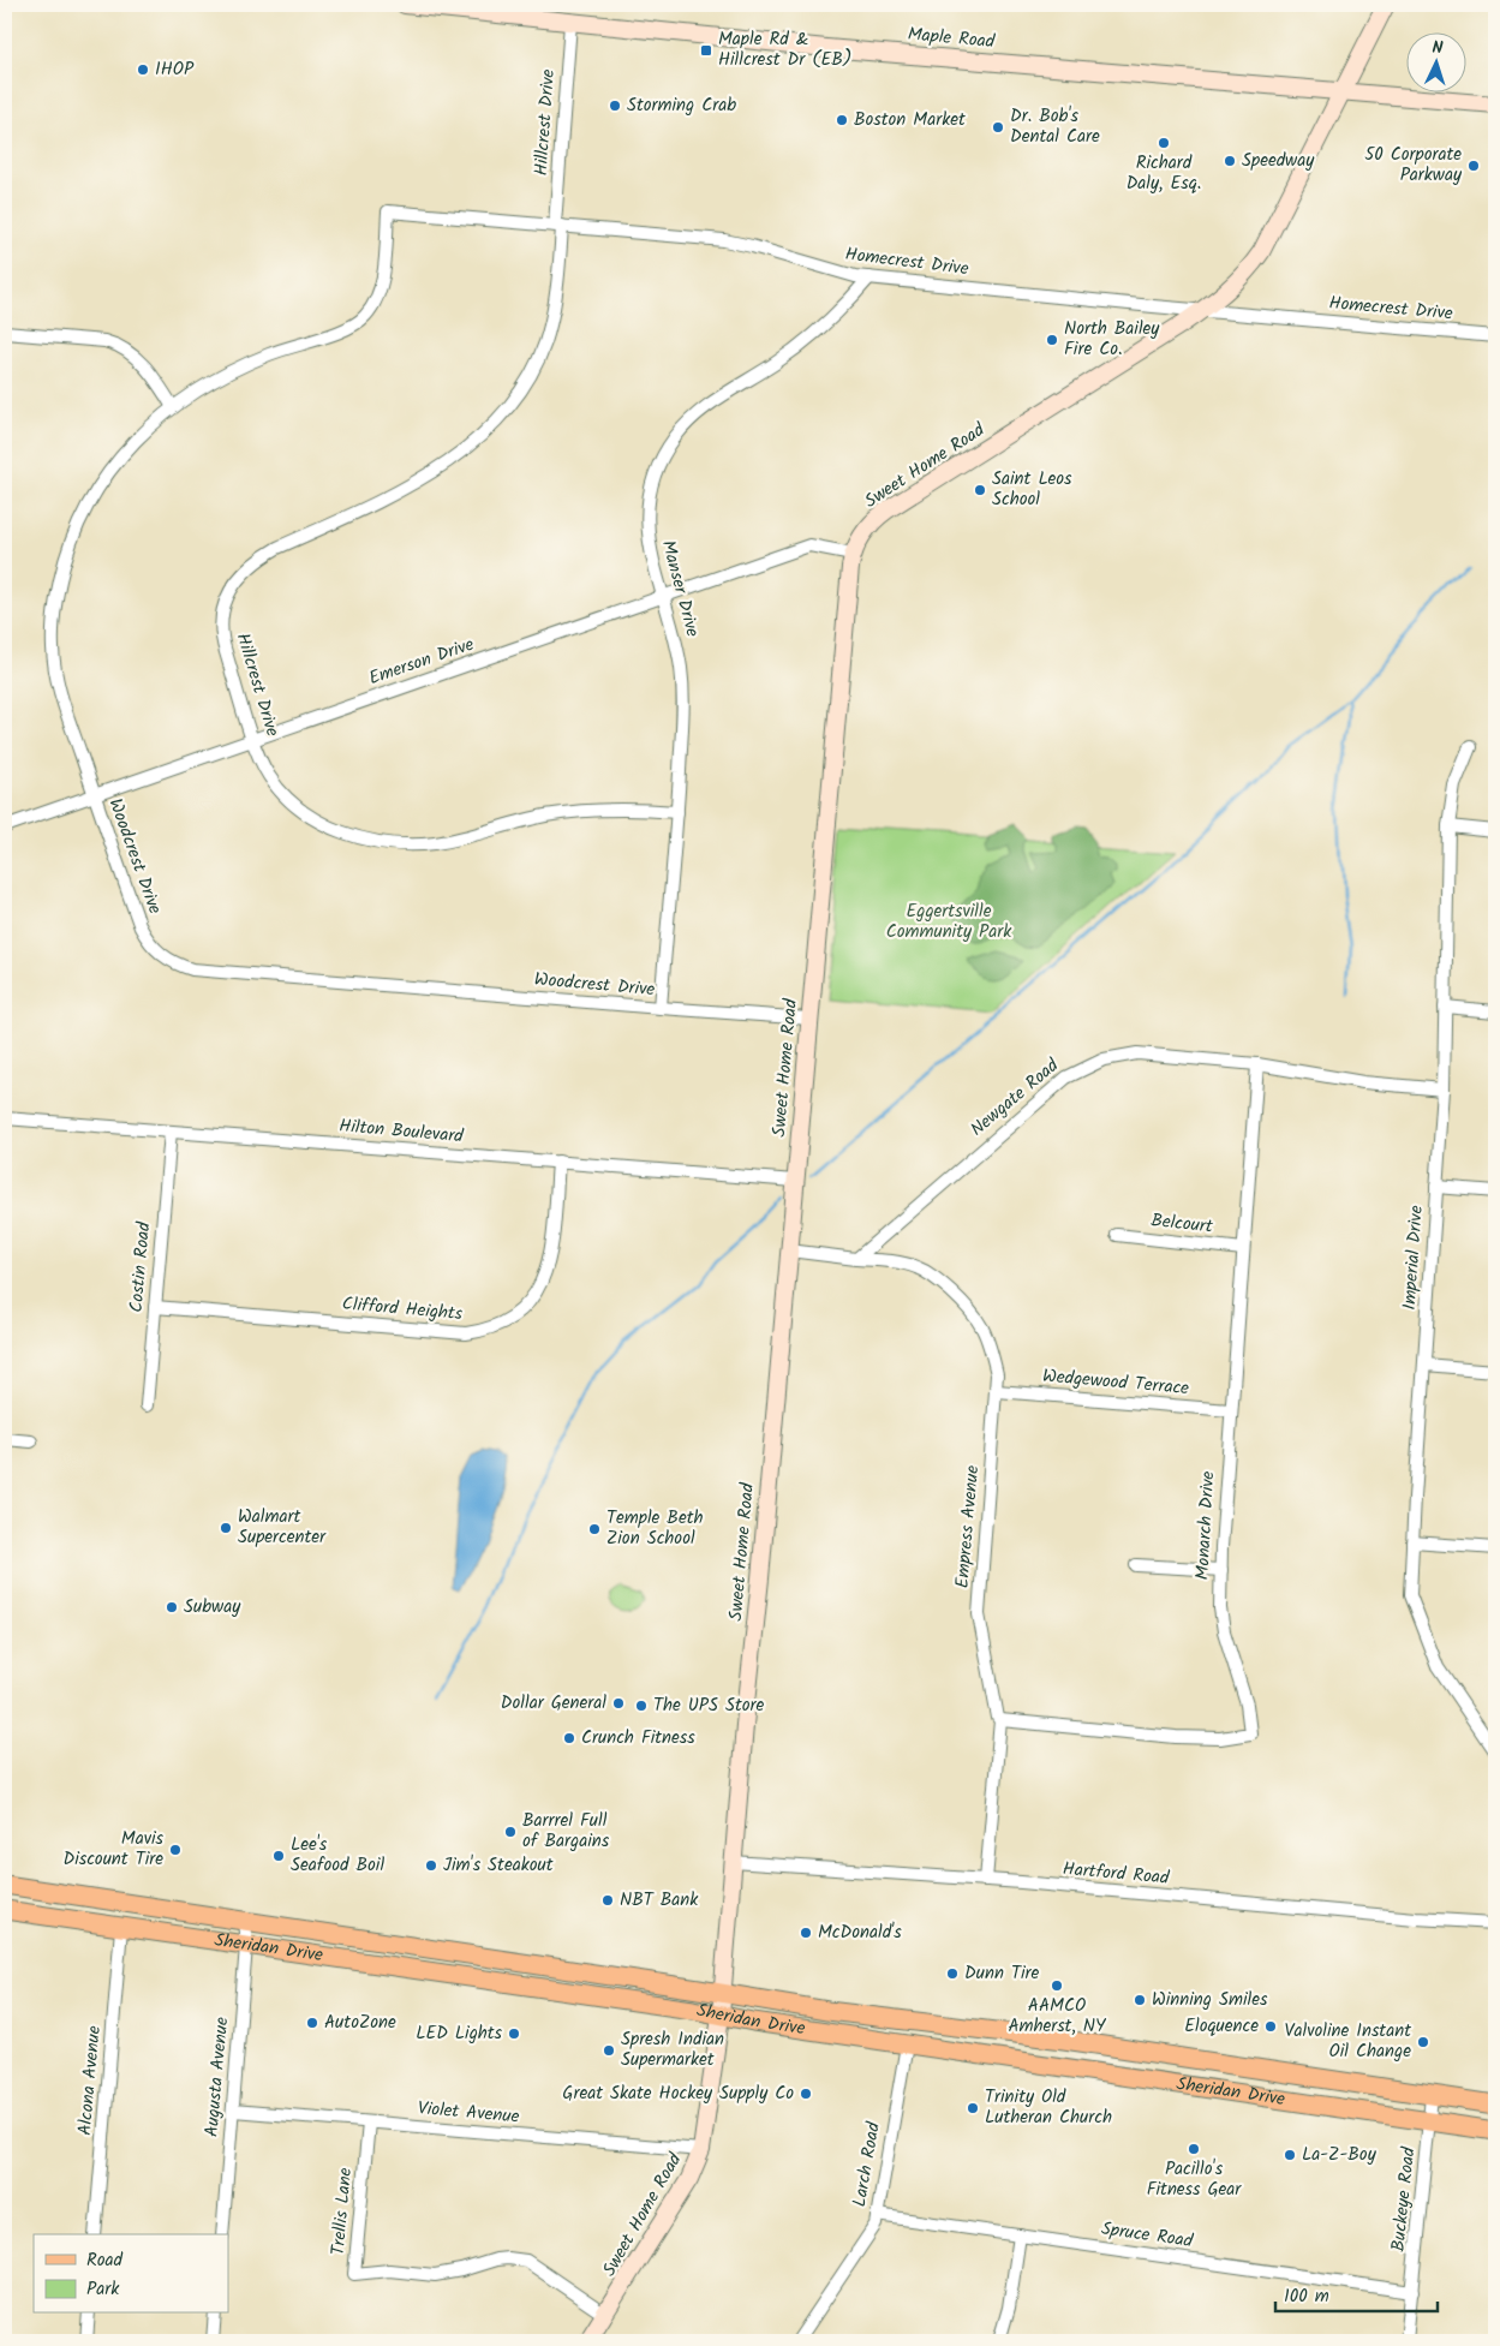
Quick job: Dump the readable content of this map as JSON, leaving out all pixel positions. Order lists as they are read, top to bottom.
{
  "streets": {
    "main road": ["Sheridan Drive"],
    "street": [
      "Maple Road",
      "Hillcrest Drive",
      "Homecrest Drive",
      "Sweet Home Road",
      "Manser Drive",
      "Emerson Drive",
      "Woodcrest Drive",
      "Newgate Road",
      "Hilton Boulevard",
      "Belcourt",
      "Imperial Drive",
      "Costin Road",
      "Clifford Heights",
      "Wedgewood Terrace",
      "Monarch Drive",
      "Empress Avenue",
      "Hartford Road",
      "Augusta Avenue",
      "Alcona Avenue",
      "Violet Avenue",
      "Larch Road",
      "Buckeye Road",
      "Trellis Lane",
      "Spruce Road"
    ]
  },
  "crossings": [
    ["Maple Road", "Hillcrest Drive"],
    ["Maple Road", "Sweet Home Road"],
    ["Hillcrest Drive", "Homecrest Drive"],
    ["Hillcrest Drive", "Manser Drive"],
    ["Hillcrest Drive", "Emerson Drive"],
    ["Homecrest Drive", "Sweet Home Road"],
    ["Homecrest Drive", "Manser Drive"],
    ["Homecrest Drive", "Woodcrest Drive"],
    ["Sweet Home Road", "Emerson Drive"],
    ["Sweet Home Road", "Woodcrest Drive"],
    ["Sweet Home Road", "Hilton Boulevard"],
    ["Sweet Home Road", "Hartford Road"],
    ["Sweet Home Road", "Sheridan Drive"],
    ["Sweet Home Road", "Violet Avenue"],
    ["Sweet Home Road", "Trellis Lane"],
    ["Manser Drive", "Emerson Drive"],
    ["Manser Drive", "Woodcrest Drive"],
    ["Emerson Drive", "Woodcrest Drive"],
    ["Newgate Road", "Imperial Drive"],
    ["Newgate Road", "Monarch Drive"],
    ["Newgate Road", "Empress Avenue"],
    ["Hilton Boulevard", "Costin Road"],
    ["Hilton Boulevard", "Clifford Heights"],
    ["Belcourt", "Monarch Drive"],
    ["Costin Road", "Clifford Heights"],
    ["Wedgewood Terrace", "Monarch Drive"],
    ["Wedgewood Terrace", "Empress Avenue"],
    ["Monarch Drive", "Empress Avenue"],
    ["Empress Avenue", "Hartford Road"],
    ["Sheridan Drive", "Augusta Avenue"],
    ["Sheridan Drive", "Alcona Avenue"],
    ["Sheridan Drive", "Larch Road"],
    ["Sheridan Drive", "Buckeye Road"],
    ["Augusta Avenue", "Violet Avenue"],
    ["Violet Avenue", "Trellis Lane"],
    ["Larch Road", "Spruce Road"],
    ["Buckeye Road", "Spruce Road"]
  ],
  "parks": ["Eggertsville Community Park"],
  "places": {
    "transit": ["Maple Rd & Hillcrest Dr (EB)"],
    "other": [
      "IHOP",
      "Storming Crab",
      "Boston Market",
      "Dr. Bob's Dental Care",
      "Richard Daly, Esq.",
      "Speedway",
      "50 Corporate Parkway",
      "North Bailey Fire Co.",
      "Saint Leos School",
      "Walmart Supercenter",
      "Temple Beth Zion School",
      "Subway",
      "Dollar General",
      "The UPS Store",
      "Crunch Fitness",
      "Barrrel Full of Bargains",
      "Mavis Discount Tire",
      "Lee's Seafood Boil",
      "Jim's Steakout",
      "NBT Bank",
      "McDonald's",
      "Dunn Tire",
      "AAMCO Amherst, NY",
      "Winning Smiles",
      "AutoZone",
      "Eloquence",
      "LED Lights",
      "Valvoline Instant Oil Change",
      "Spresh Indian Supermarket",
      "Great Skate Hockey Supply Co",
      "Trinity Old Lutheran Church",
      "Pacillo's Fitness Gear",
      "La-Z-Boy"
    ]
  },
  "legend": ["Road", "Park"],
  "scale_bar": "100 m",
  "north": "top"
}
